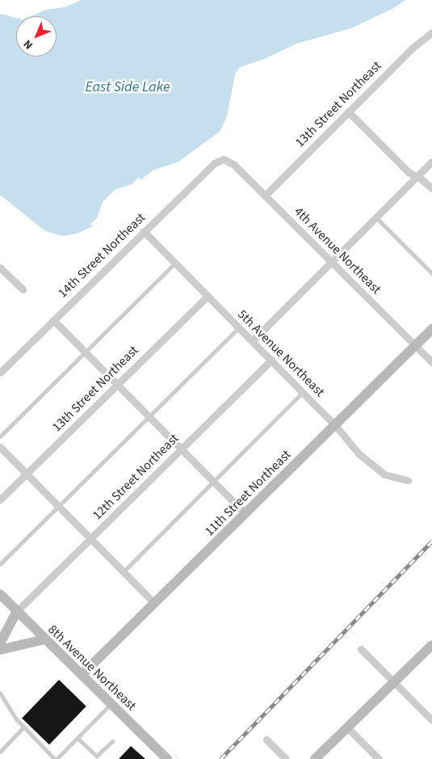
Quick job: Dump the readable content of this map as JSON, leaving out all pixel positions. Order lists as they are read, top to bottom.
{
  "streets": {
    "street": [
      "13th Street Northeast",
      "4th Avenue Northeast",
      "14th Street Northeast",
      "5th Avenue Northeast",
      "12th Street Northeast",
      "11th Street Northeast",
      "8th Avenue Northeast"
    ]
  },
  "crossings": [
    ["13th Street Northeast", "4th Avenue Northeast"],
    ["13th Street Northeast", "5th Avenue Northeast"],
    ["4th Avenue Northeast", "14th Street Northeast"],
    ["4th Avenue Northeast", "11th Street Northeast"],
    ["14th Street Northeast", "5th Avenue Northeast"],
    ["5th Avenue Northeast", "12th Street Northeast"],
    ["5th Avenue Northeast", "11th Street Northeast"],
    ["12th Street Northeast", "8th Avenue Northeast"],
    ["11th Street Northeast", "8th Avenue Northeast"]
  ],
  "water": ["East Side Lake"],
  "north": "bottom left"
}
